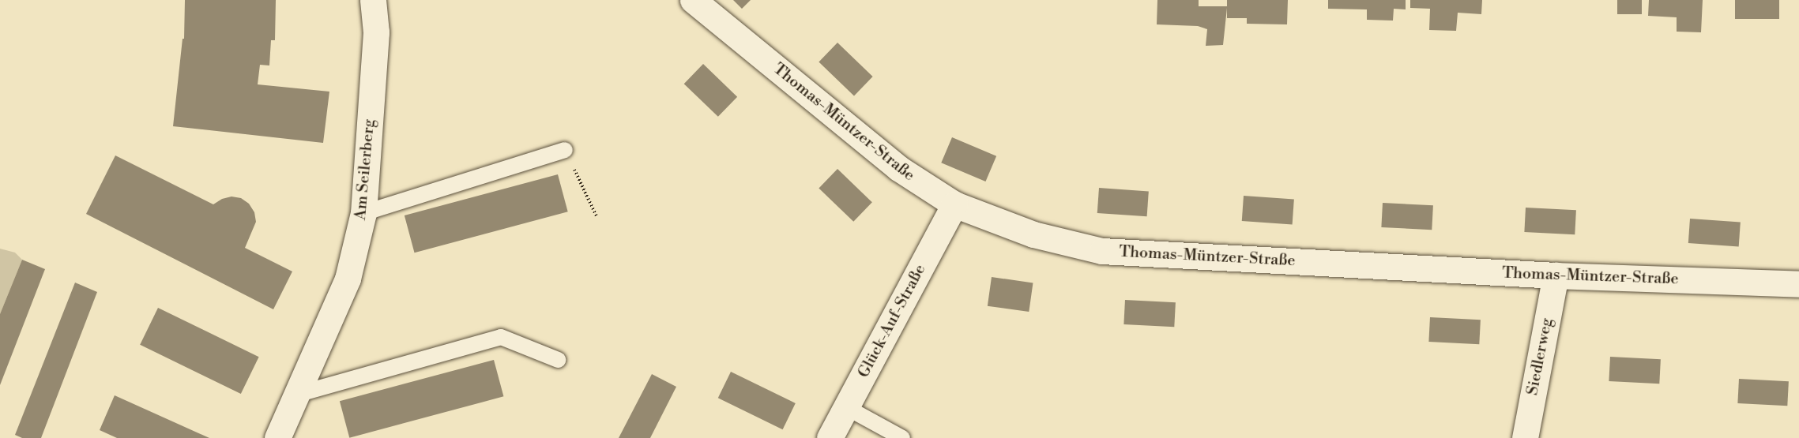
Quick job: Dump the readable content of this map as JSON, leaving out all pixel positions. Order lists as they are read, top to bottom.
{
  "streets": {
    "street": [
      "Thomas-Müntzer-Straße",
      "Am Seilerberg",
      "Glück-Auf-Straße",
      "Siedlerweg"
    ]
  },
  "crossings": [
    ["Thomas-Müntzer-Straße", "Glück-Auf-Straße"],
    ["Thomas-Müntzer-Straße", "Siedlerweg"]
  ]
}
